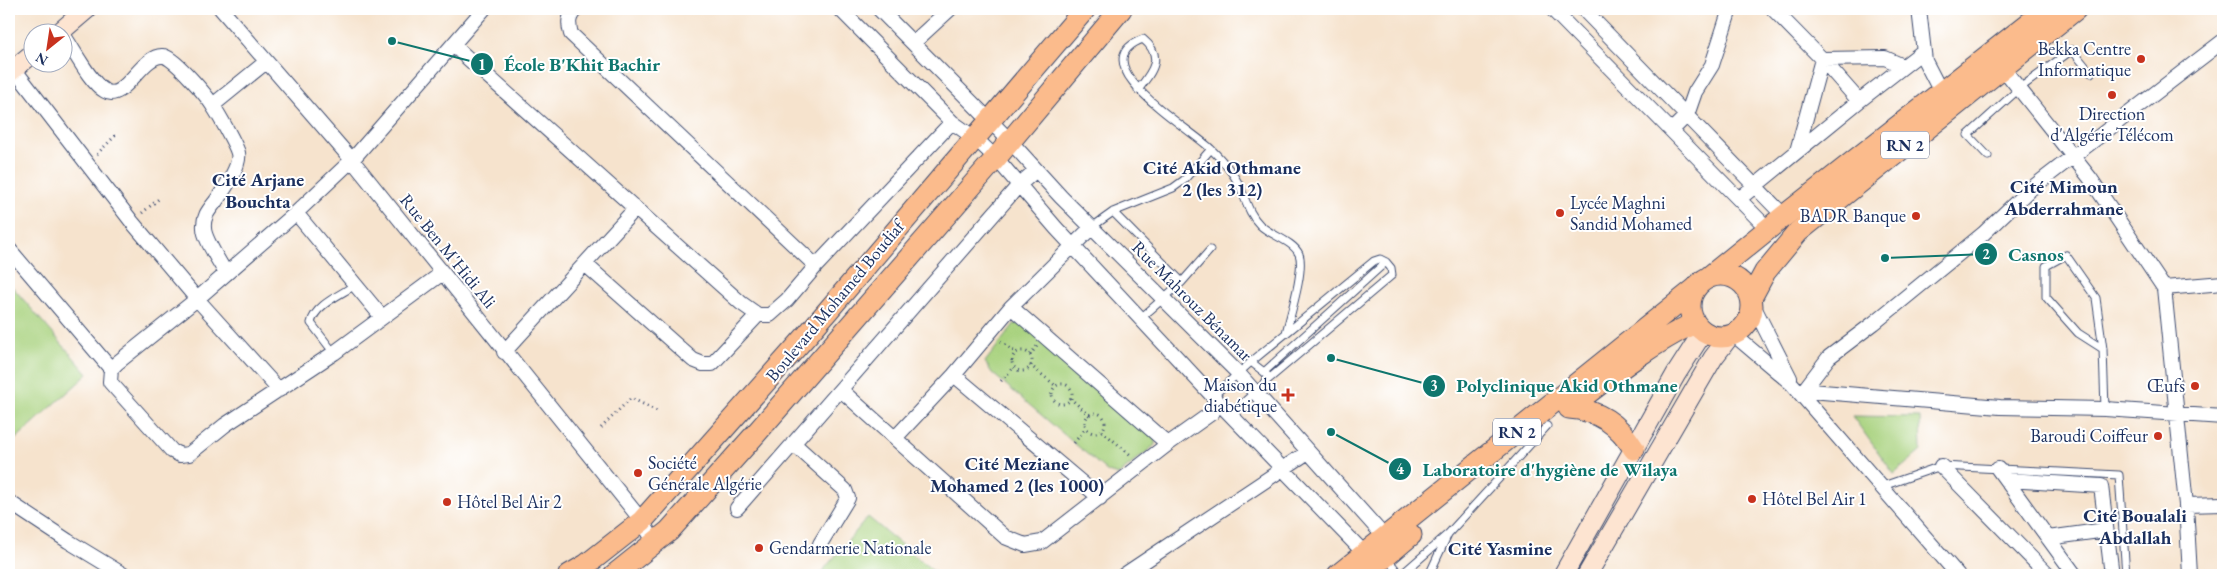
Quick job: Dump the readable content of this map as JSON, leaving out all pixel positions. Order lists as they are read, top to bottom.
{
  "streets": {
    "main road": ["RN 2", "Boulevard Mohamed Boudiaf"],
    "street": ["Rue Ben M'Hidi Ali", "Rue Mahrouz Bénamar"]
  },
  "crossings": [
    ["RN 2", "Rue Mahrouz Bénamar"],
    ["Rue Ben M'Hidi Ali", "Boulevard Mohamed Boudiaf"],
    ["Boulevard Mohamed Boudiaf", "Rue Mahrouz Bénamar"]
  ],
  "districts": [
    "Cité Akid Othmane 2 (les 312)",
    "Cité Arjane Bouchta",
    "Cité Mimoun Abderrahmane",
    "Cité Meziane Mohamed 2 (les 1000)",
    "Cité Boualali Abdallah",
    "Cité Yasmine"
  ],
  "places": {
    "other": [
      "École B'Khit Bachir",
      "Bekka Centre Informatique",
      "Direction d'Algérie Télécom",
      "Lycée Maghni Sandid Mohamed",
      "BADR Banque",
      "Casnos",
      "Polyclinique Akid Othmane",
      "Œufs",
      "Laboratoire d'hygiène de Wilaya",
      "Baroudi Coiffeur",
      "Société Générale Algérie",
      "Hôtel Bel Air 1",
      "Hôtel Bel Air 2",
      "Gendarmerie Nationale"
    ],
    "health": ["Maison du diabétique"]
  },
  "north": "bottom left"
}
